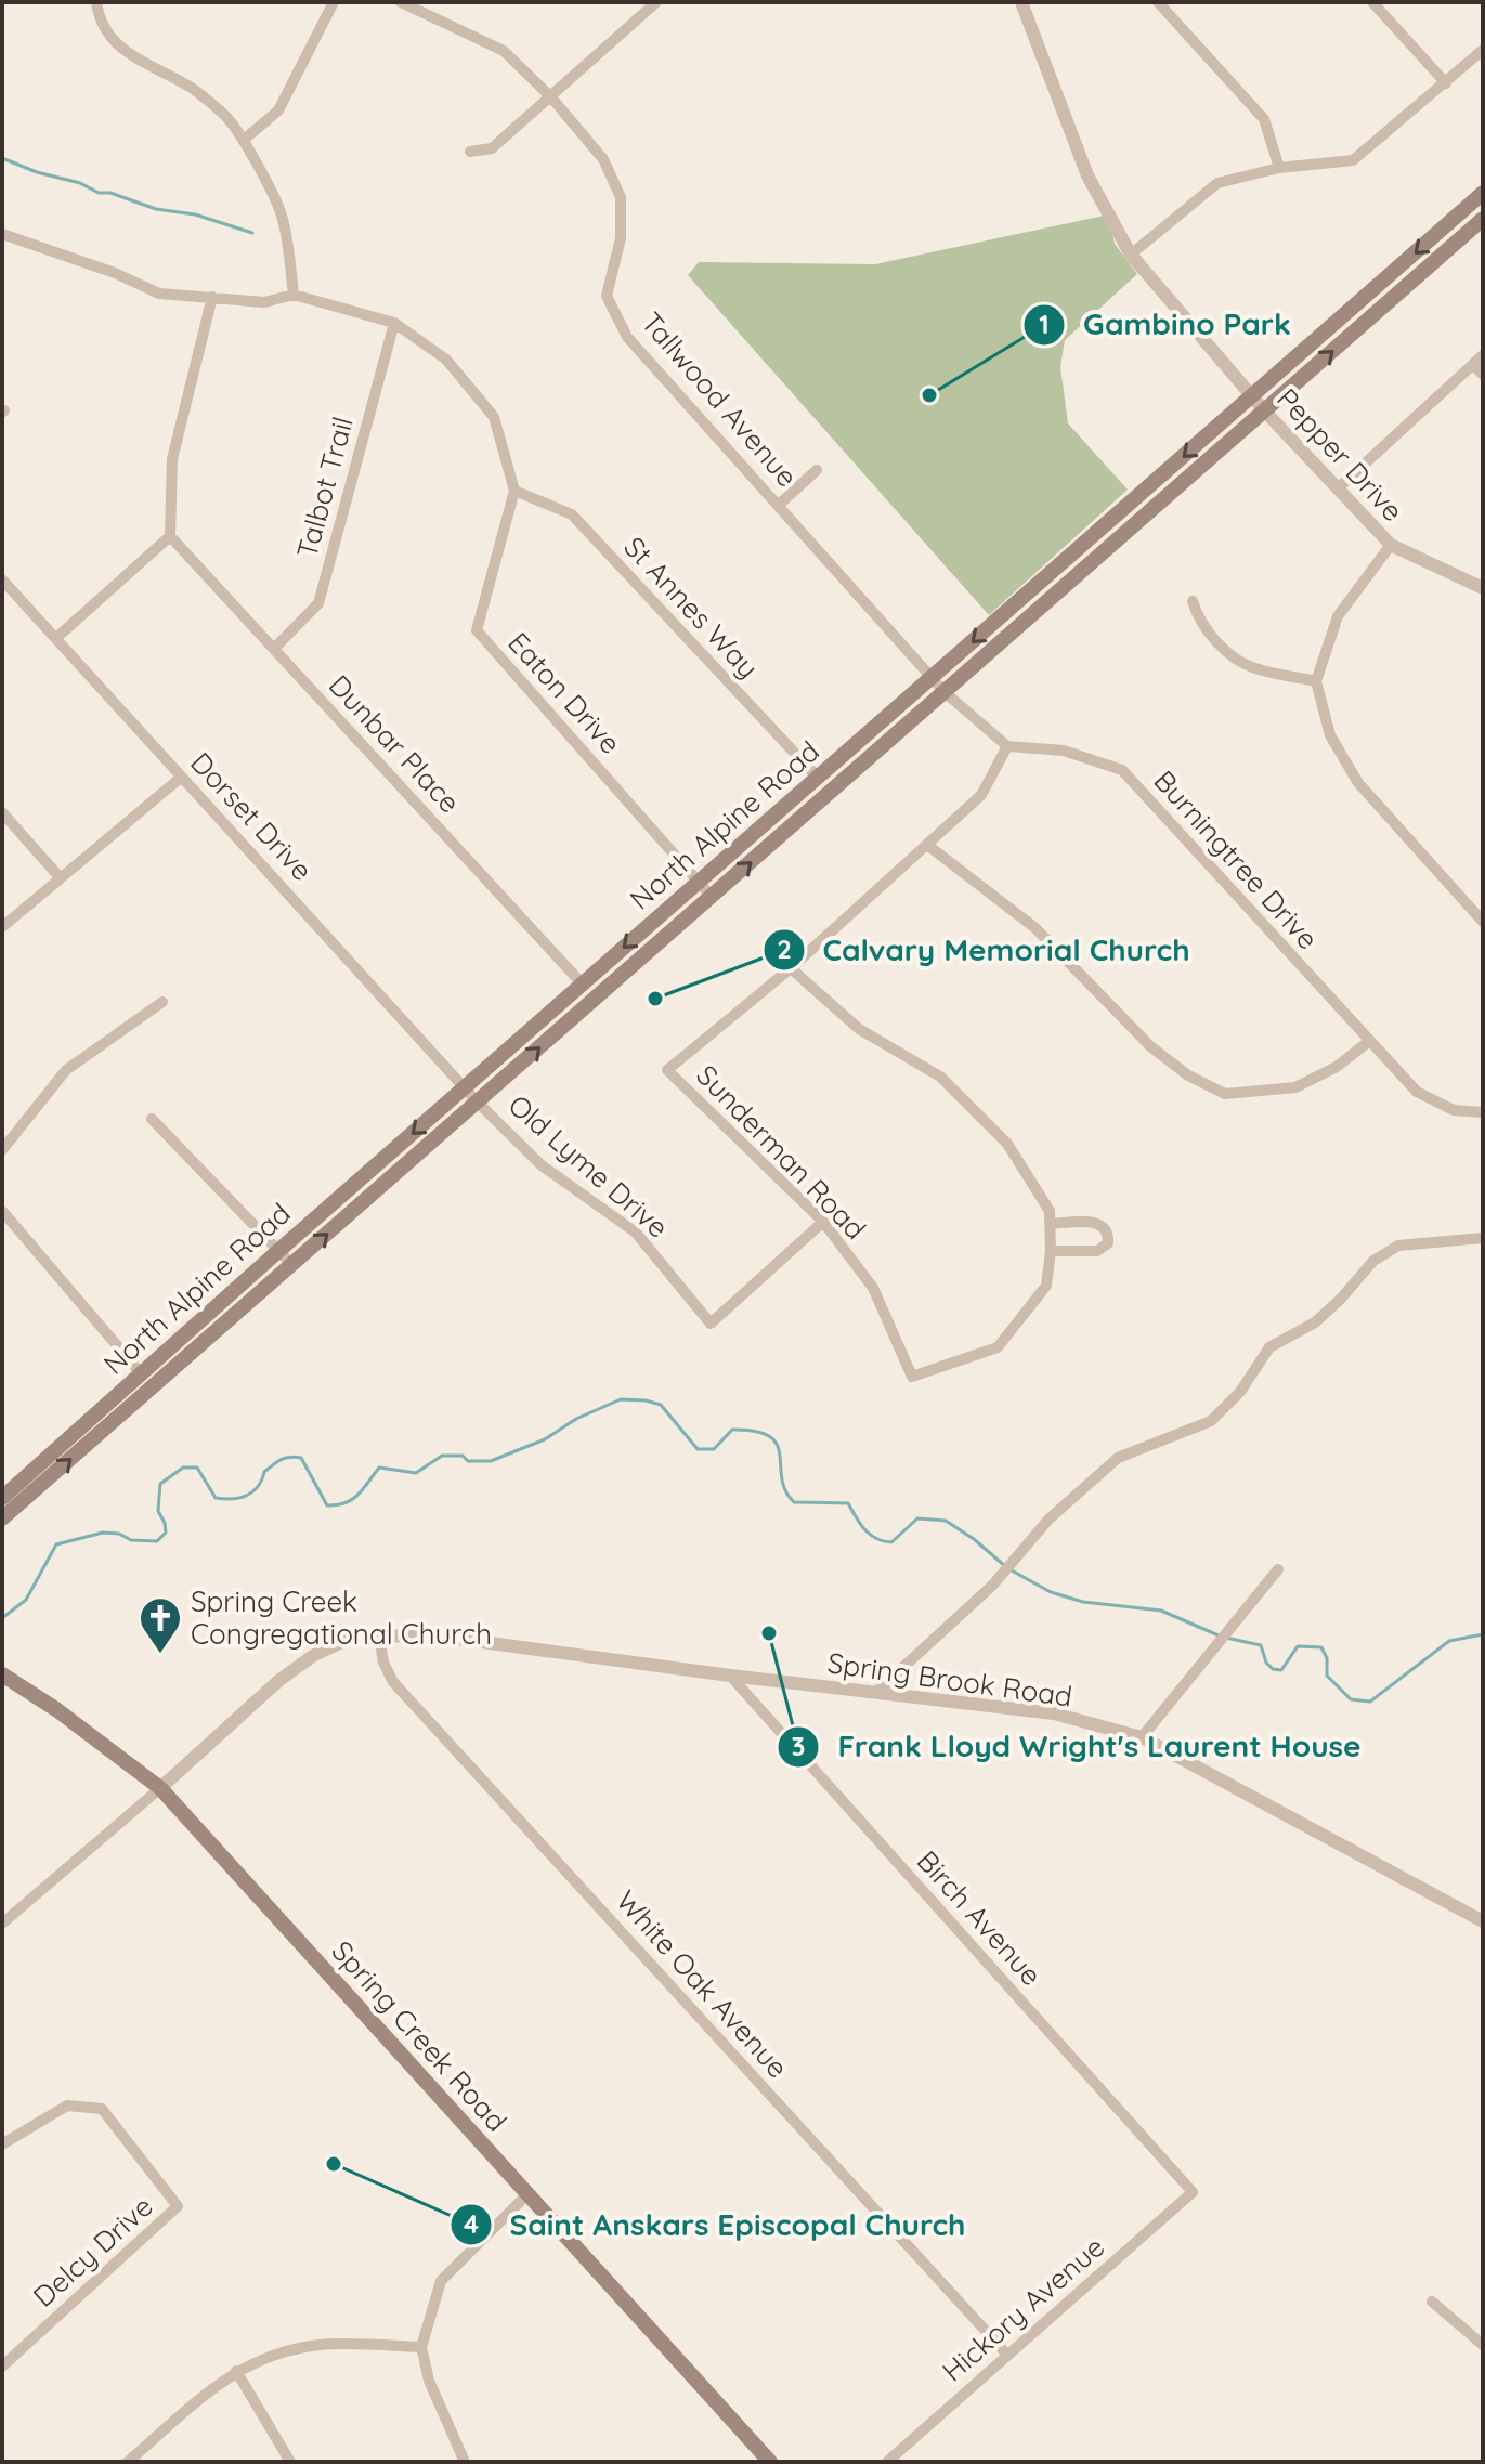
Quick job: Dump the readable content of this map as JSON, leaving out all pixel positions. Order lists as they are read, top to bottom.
{
  "streets": {
    "main road": ["North Alpine Road", "Spring Creek Road"],
    "street": [
      "Tallwood Avenue",
      "Pepper Drive",
      "Talbot Trail",
      "St Annes Way",
      "Eaton Drive",
      "Dunbar Place",
      "Dorset Drive",
      "Burningtree Drive",
      "Sunderman Road",
      "Old Lyme Drive",
      "Spring Brook Road",
      "Birch Avenue",
      "White Oak Avenue",
      "Delcy Drive",
      "Hickory Avenue"
    ]
  },
  "crossings": [
    ["Tallwood Avenue", "North Alpine Road"],
    ["Pepper Drive", "North Alpine Road"],
    ["Talbot Trail", "Dunbar Place"],
    ["St Annes Way", "Eaton Drive"],
    ["St Annes Way", "North Alpine Road"],
    ["Eaton Drive", "North Alpine Road"],
    ["Dunbar Place", "North Alpine Road"],
    ["Dorset Drive", "North Alpine Road"],
    ["Dorset Drive", "Old Lyme Drive"],
    ["North Alpine Road", "Old Lyme Drive"],
    ["Sunderman Road", "Old Lyme Drive"],
    ["Spring Brook Road", "Birch Avenue"],
    ["Spring Brook Road", "White Oak Avenue"],
    ["Spring Brook Road", "Spring Creek Road"],
    ["Birch Avenue", "Hickory Avenue"],
    ["White Oak Avenue", "Hickory Avenue"]
  ],
  "places": {
    "other": [
      "Gambino Park",
      "Calvary Memorial Church",
      "Frank Lloyd Wright's Laurent House",
      "Saint Anskars Episcopal Church"
    ],
    "church": ["Spring Creek Congregational Church"]
  }
}
